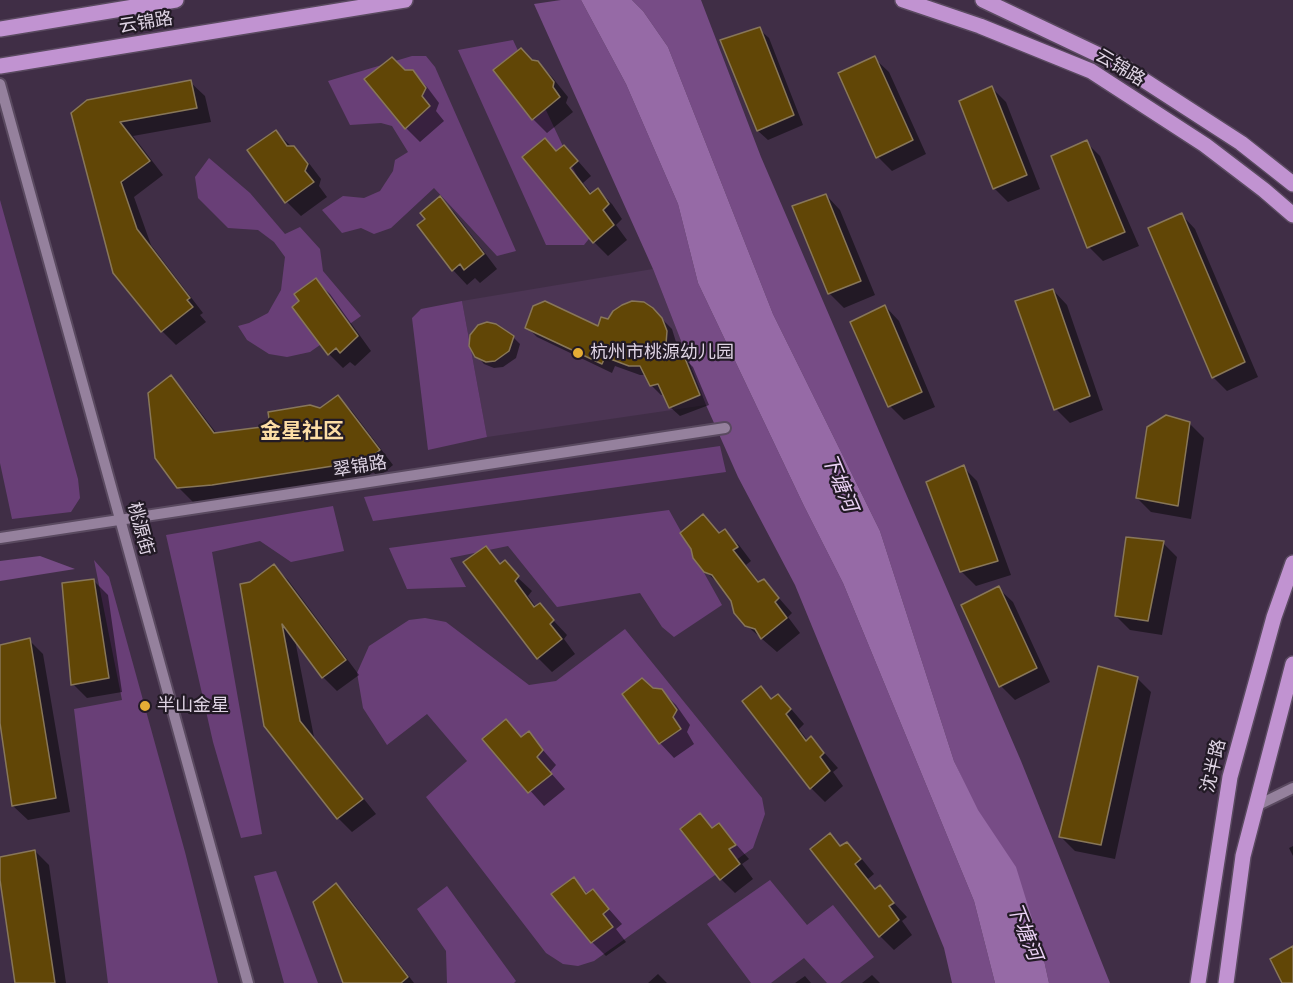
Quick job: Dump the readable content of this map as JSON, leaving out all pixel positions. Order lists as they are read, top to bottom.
{
  "streets": {
    "main road": ["云锦路", "沈半路"],
    "street": ["翠锦路", "桃源街"]
  },
  "crossings": [
    ["翠锦路", "桃源街"]
  ],
  "districts": ["金星社区"],
  "water": ["下塘河"],
  "places": ["杭州市桃源幼儿园", "半山金星"]
}
